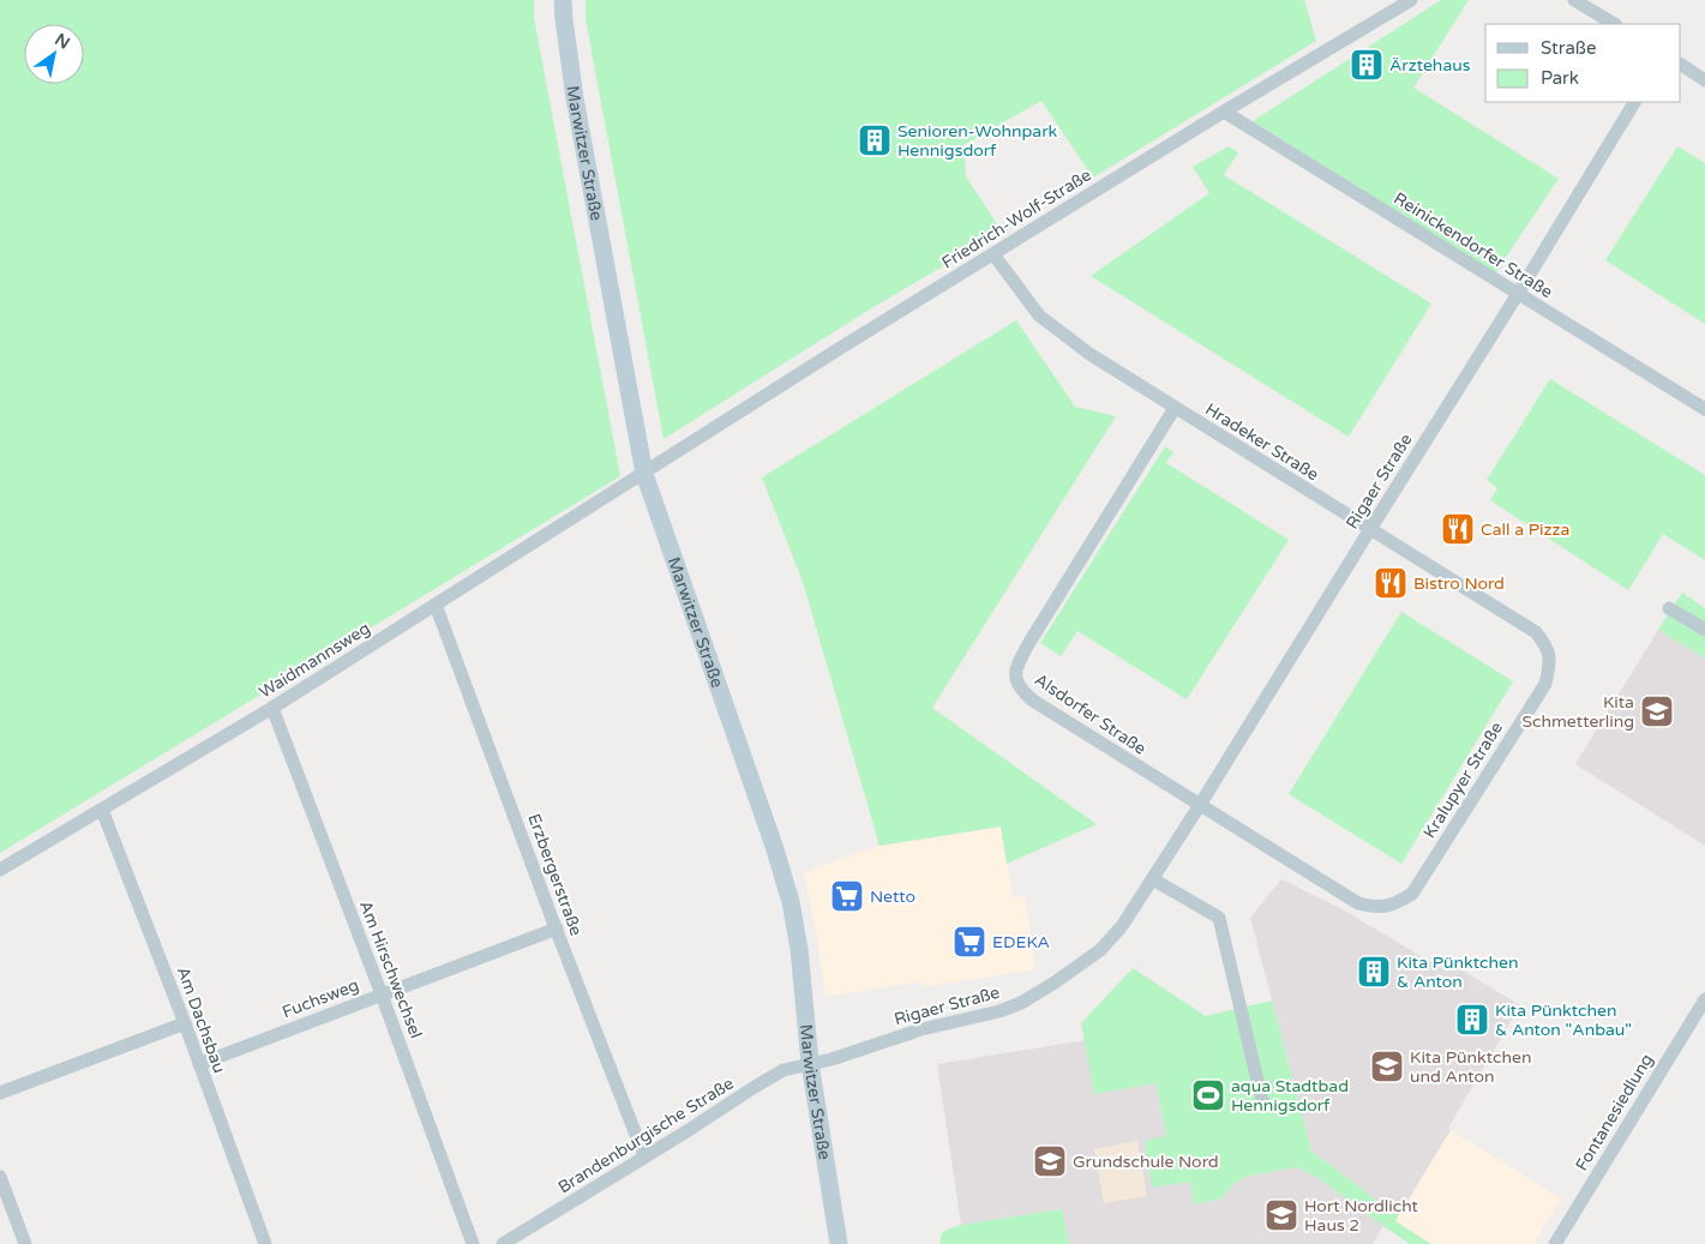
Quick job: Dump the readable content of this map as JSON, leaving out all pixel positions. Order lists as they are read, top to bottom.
{
  "streets": {
    "main road": ["Marwitzer Straße"],
    "street": [
      "Friedrich-Wolf-Straße",
      "Reinickendorfer Straße",
      "Hradeker Straße",
      "Rigaer Straße",
      "Waidmannsweg",
      "Alsdorfer Straße",
      "Kralupyer Straße",
      "Erzbergerstraße",
      "Am Hirschwechsel",
      "Fuchsweg",
      "Am Dachsbau",
      "Fontanesiedlung",
      "Brandenburgische Straße"
    ]
  },
  "crossings": [
    ["Marwitzer Straße", "Friedrich-Wolf-Straße"],
    ["Marwitzer Straße", "Rigaer Straße"],
    ["Marwitzer Straße", "Waidmannsweg"],
    ["Marwitzer Straße", "Brandenburgische Straße"],
    ["Friedrich-Wolf-Straße", "Reinickendorfer Straße"],
    ["Friedrich-Wolf-Straße", "Hradeker Straße"],
    ["Friedrich-Wolf-Straße", "Waidmannsweg"],
    ["Reinickendorfer Straße", "Rigaer Straße"],
    ["Hradeker Straße", "Rigaer Straße"],
    ["Hradeker Straße", "Alsdorfer Straße"],
    ["Hradeker Straße", "Kralupyer Straße"],
    ["Rigaer Straße", "Alsdorfer Straße"],
    ["Rigaer Straße", "Brandenburgische Straße"],
    ["Waidmannsweg", "Erzbergerstraße"],
    ["Waidmannsweg", "Am Hirschwechsel"],
    ["Waidmannsweg", "Am Dachsbau"],
    ["Alsdorfer Straße", "Kralupyer Straße"],
    ["Erzbergerstraße", "Fuchsweg"],
    ["Erzbergerstraße", "Brandenburgische Straße"],
    ["Am Hirschwechsel", "Fuchsweg"],
    ["Fuchsweg", "Am Dachsbau"]
  ],
  "places": {
    "building": [
      "Ärztehaus",
      "Senioren-Wohnpark Hennigsdorf",
      "Kita Pünktchen & Anton",
      "Kita Pünktchen & Anton \"Anbau\""
    ],
    "restaurant": ["Call a Pizza", "Bistro Nord"],
    "school or university": [
      "Kita Schmetterling",
      "Kita Pünktchen und Anton",
      "Grundschule Nord",
      "Hort Nordlicht Haus 2"
    ],
    "supermarket": ["Netto", "EDEKA"],
    "sports": ["aqua Stadtbad Hennigsdorf"]
  },
  "legend": ["Straße", "Park"],
  "north": "top right"
}
